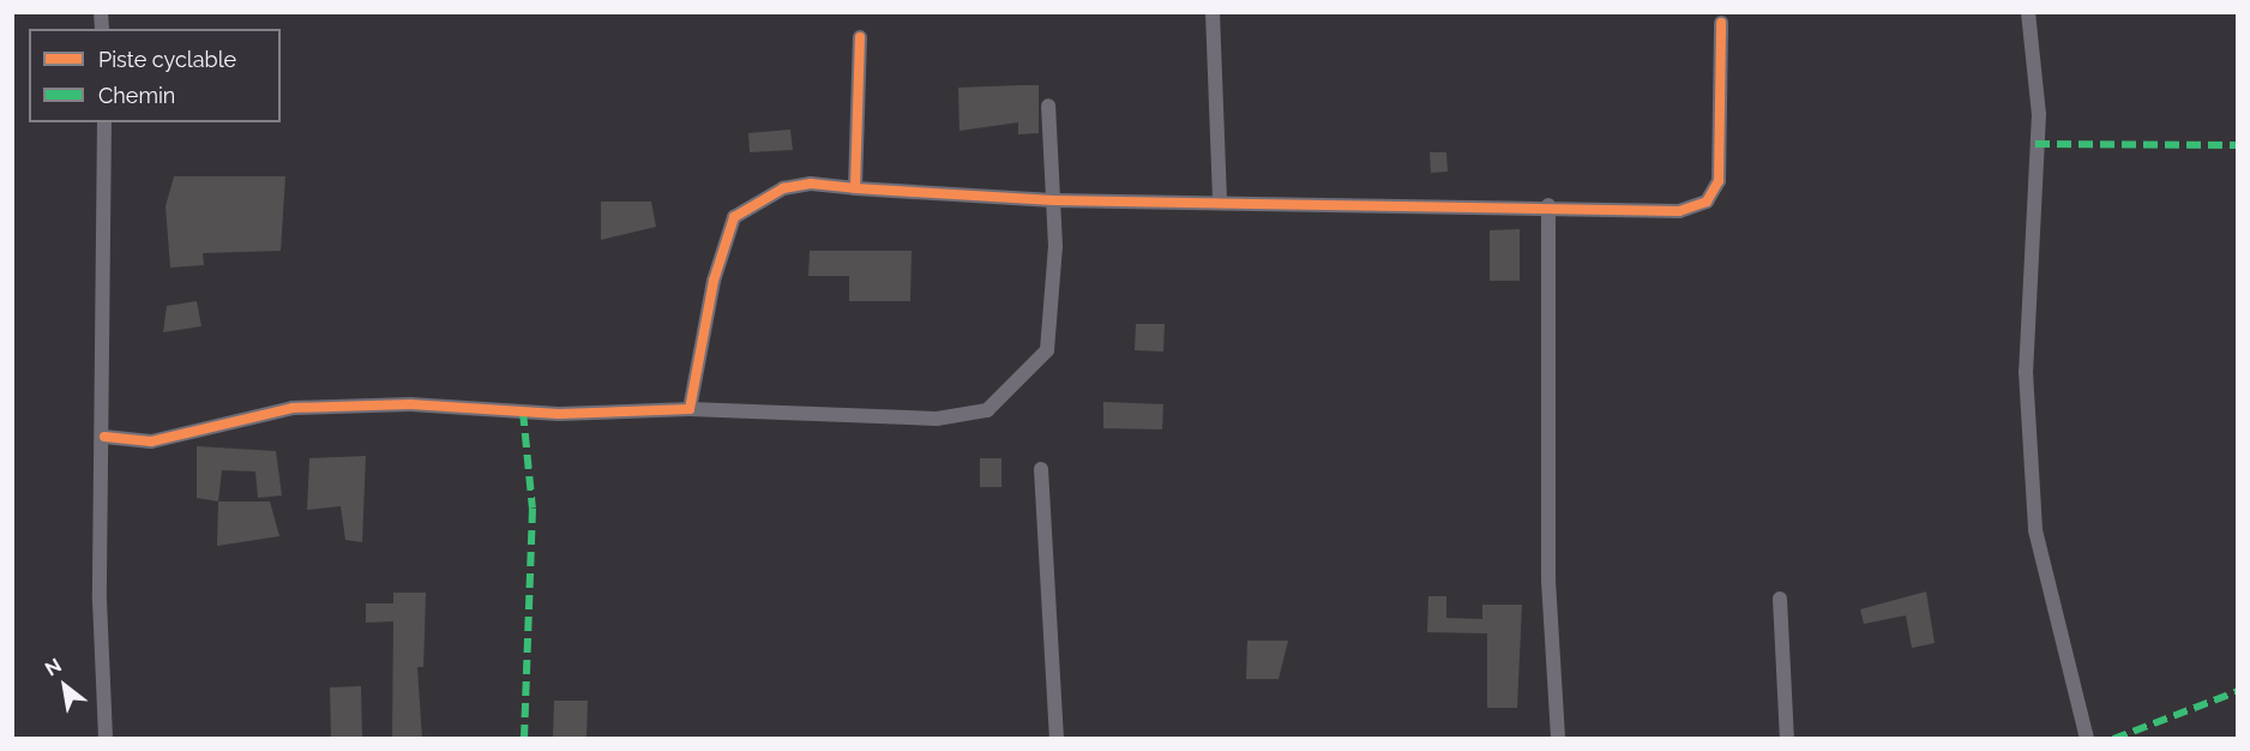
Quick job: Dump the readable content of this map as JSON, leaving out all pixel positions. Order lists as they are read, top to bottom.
{
  "legend": ["Piste cyclable", "Chemin"],
  "north": "top left"
}
